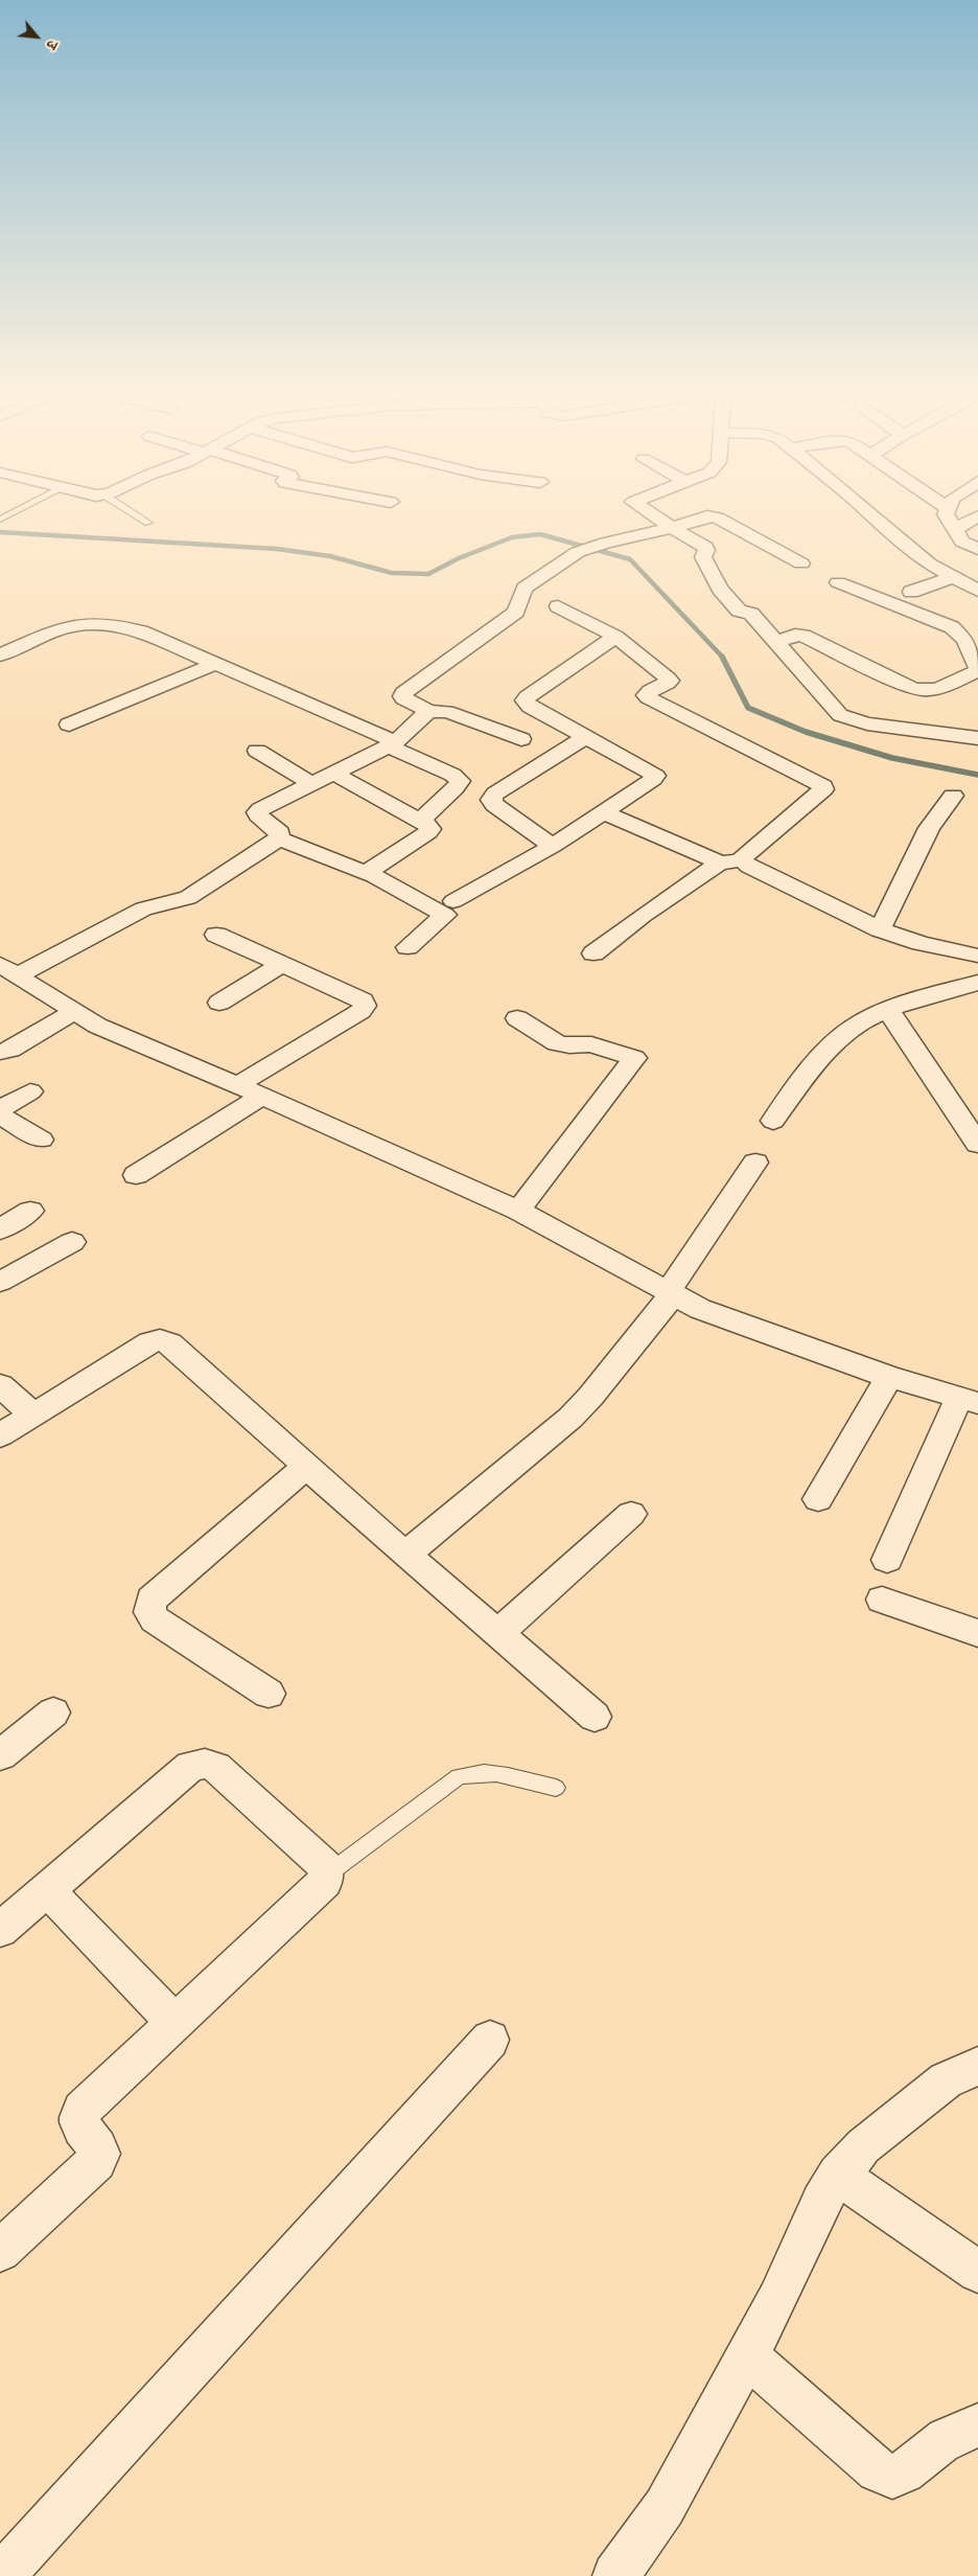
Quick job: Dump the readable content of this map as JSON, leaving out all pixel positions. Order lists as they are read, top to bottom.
{
  "north": "bottom right"
}
